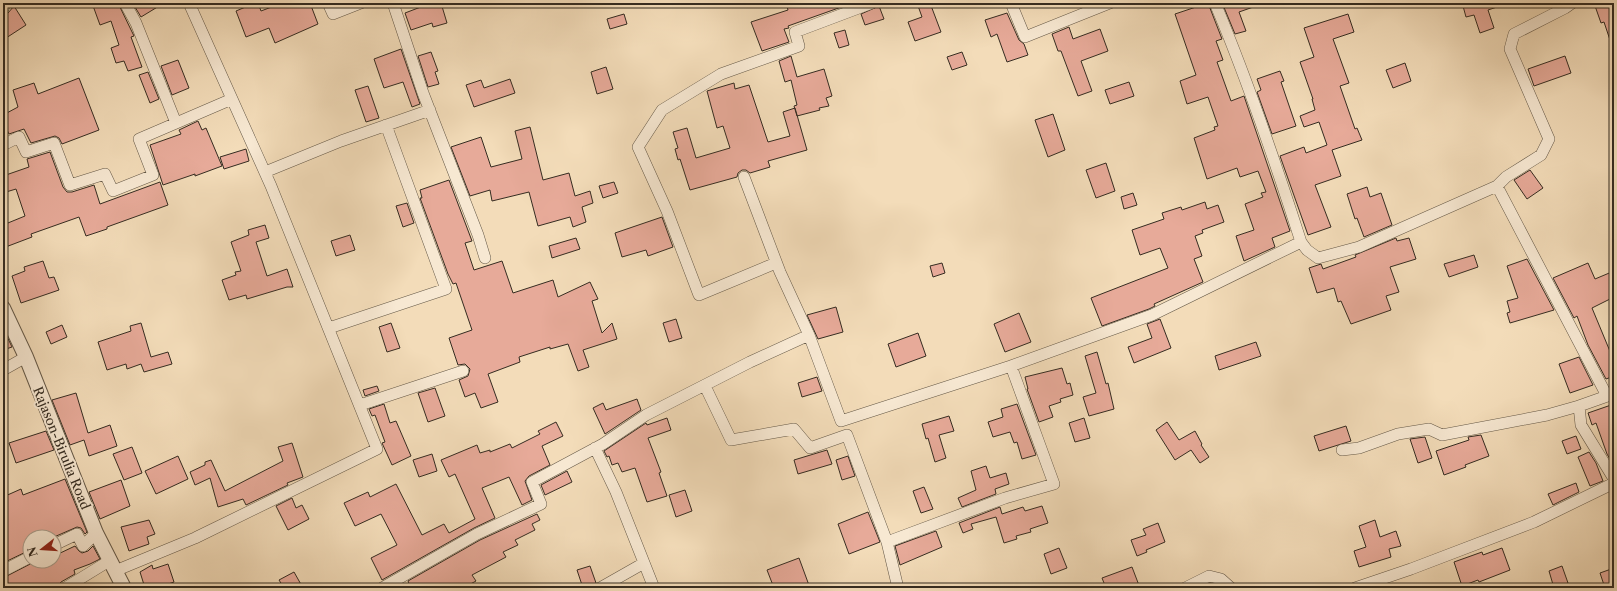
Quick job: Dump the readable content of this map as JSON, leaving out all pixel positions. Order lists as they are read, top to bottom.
{
  "streets": {
    "street": ["Rajason-Birulia Road"]
  },
  "north": "left"
}
